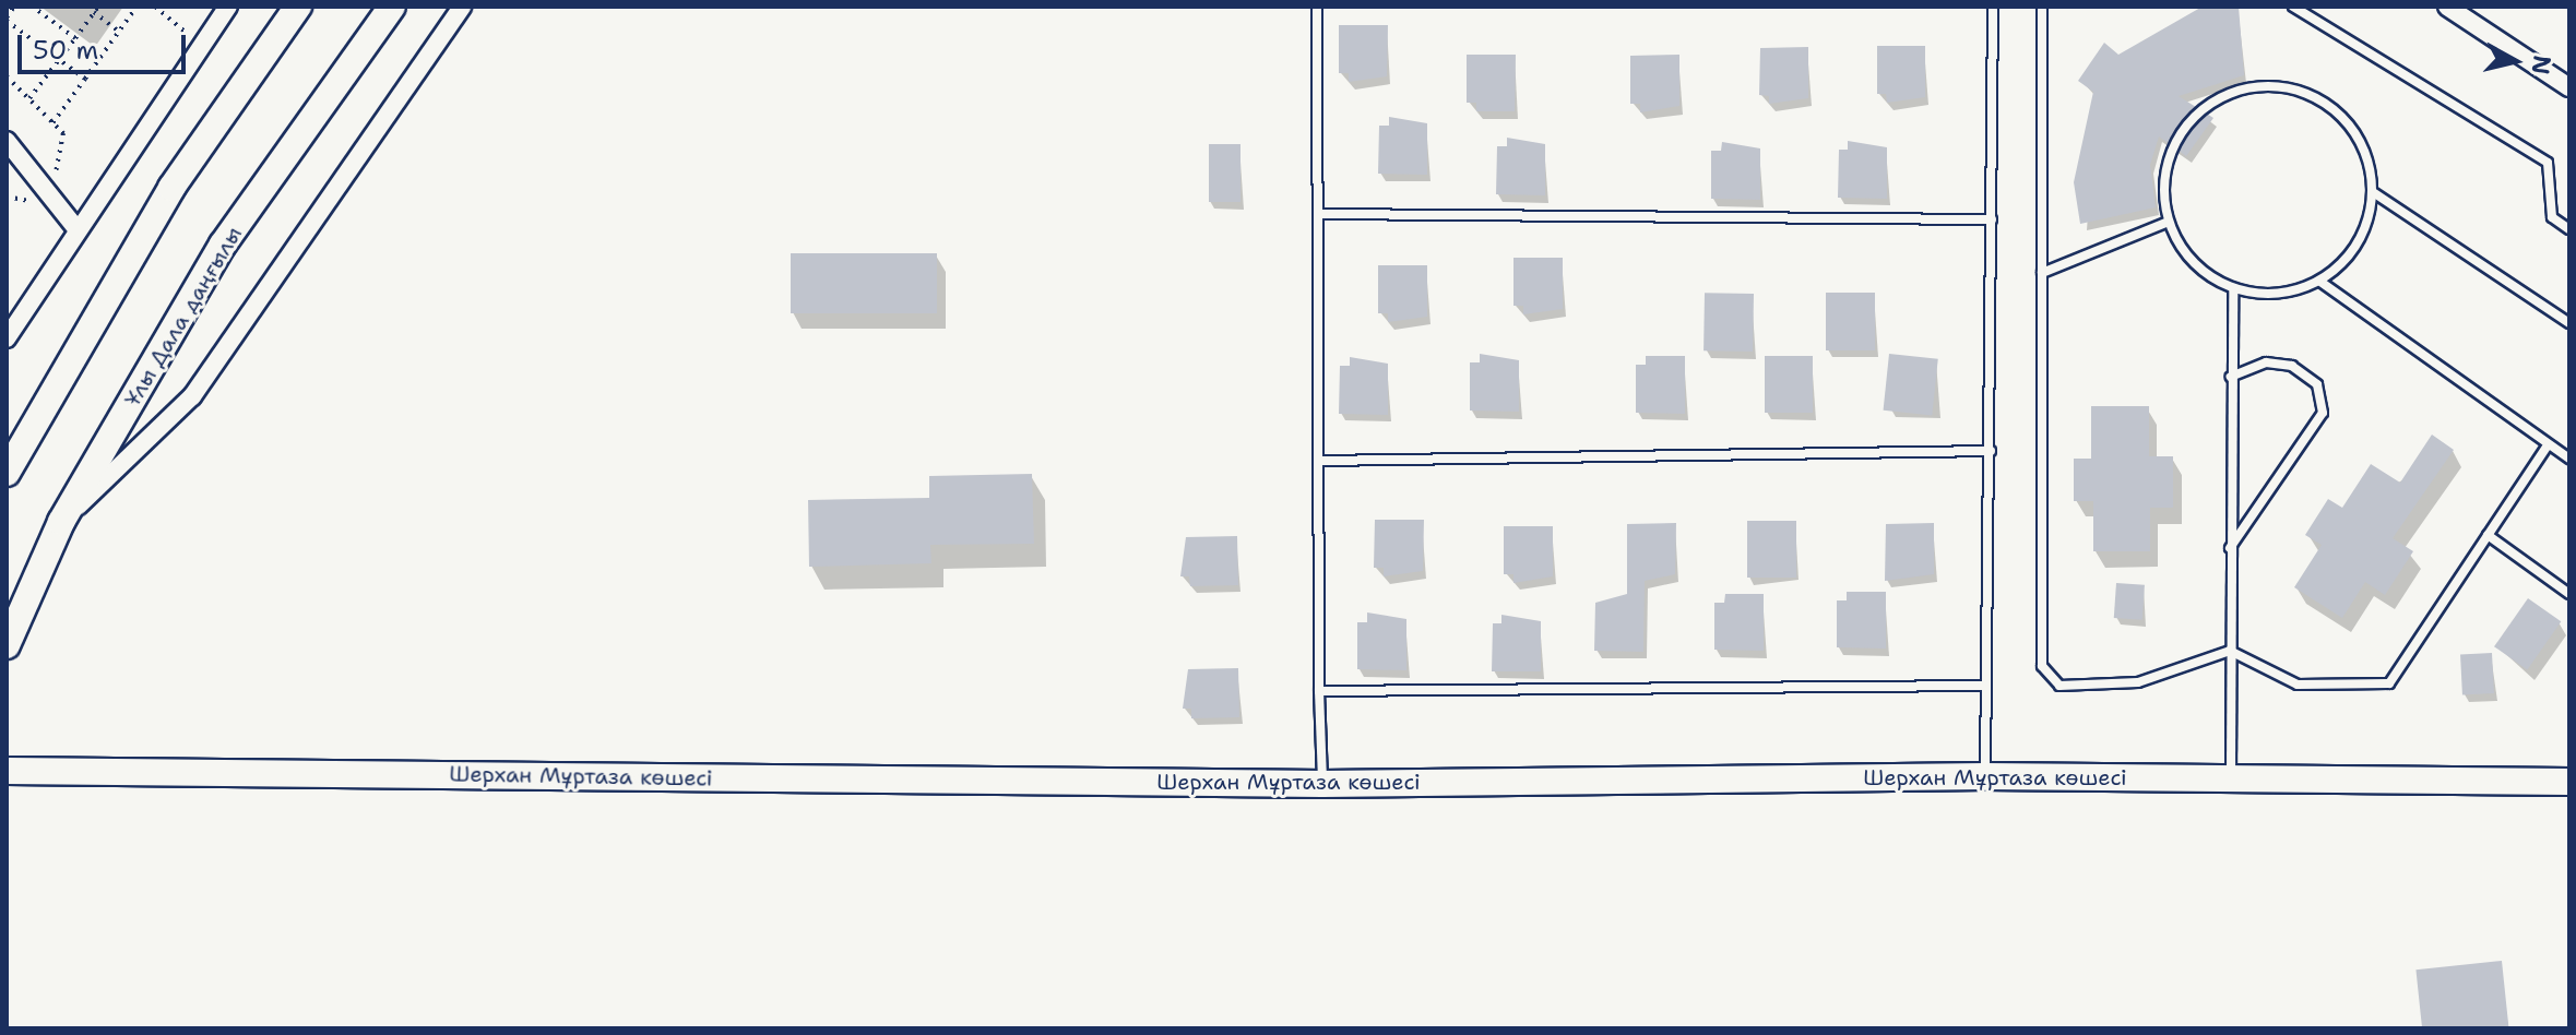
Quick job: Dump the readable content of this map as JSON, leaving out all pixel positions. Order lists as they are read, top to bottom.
{
  "streets": {
    "main road": ["Ұлы Дала даңғылы", "Шерхан Мұртаза көшесі"]
  },
  "scale_bar": "50 m",
  "north": "right"
}
